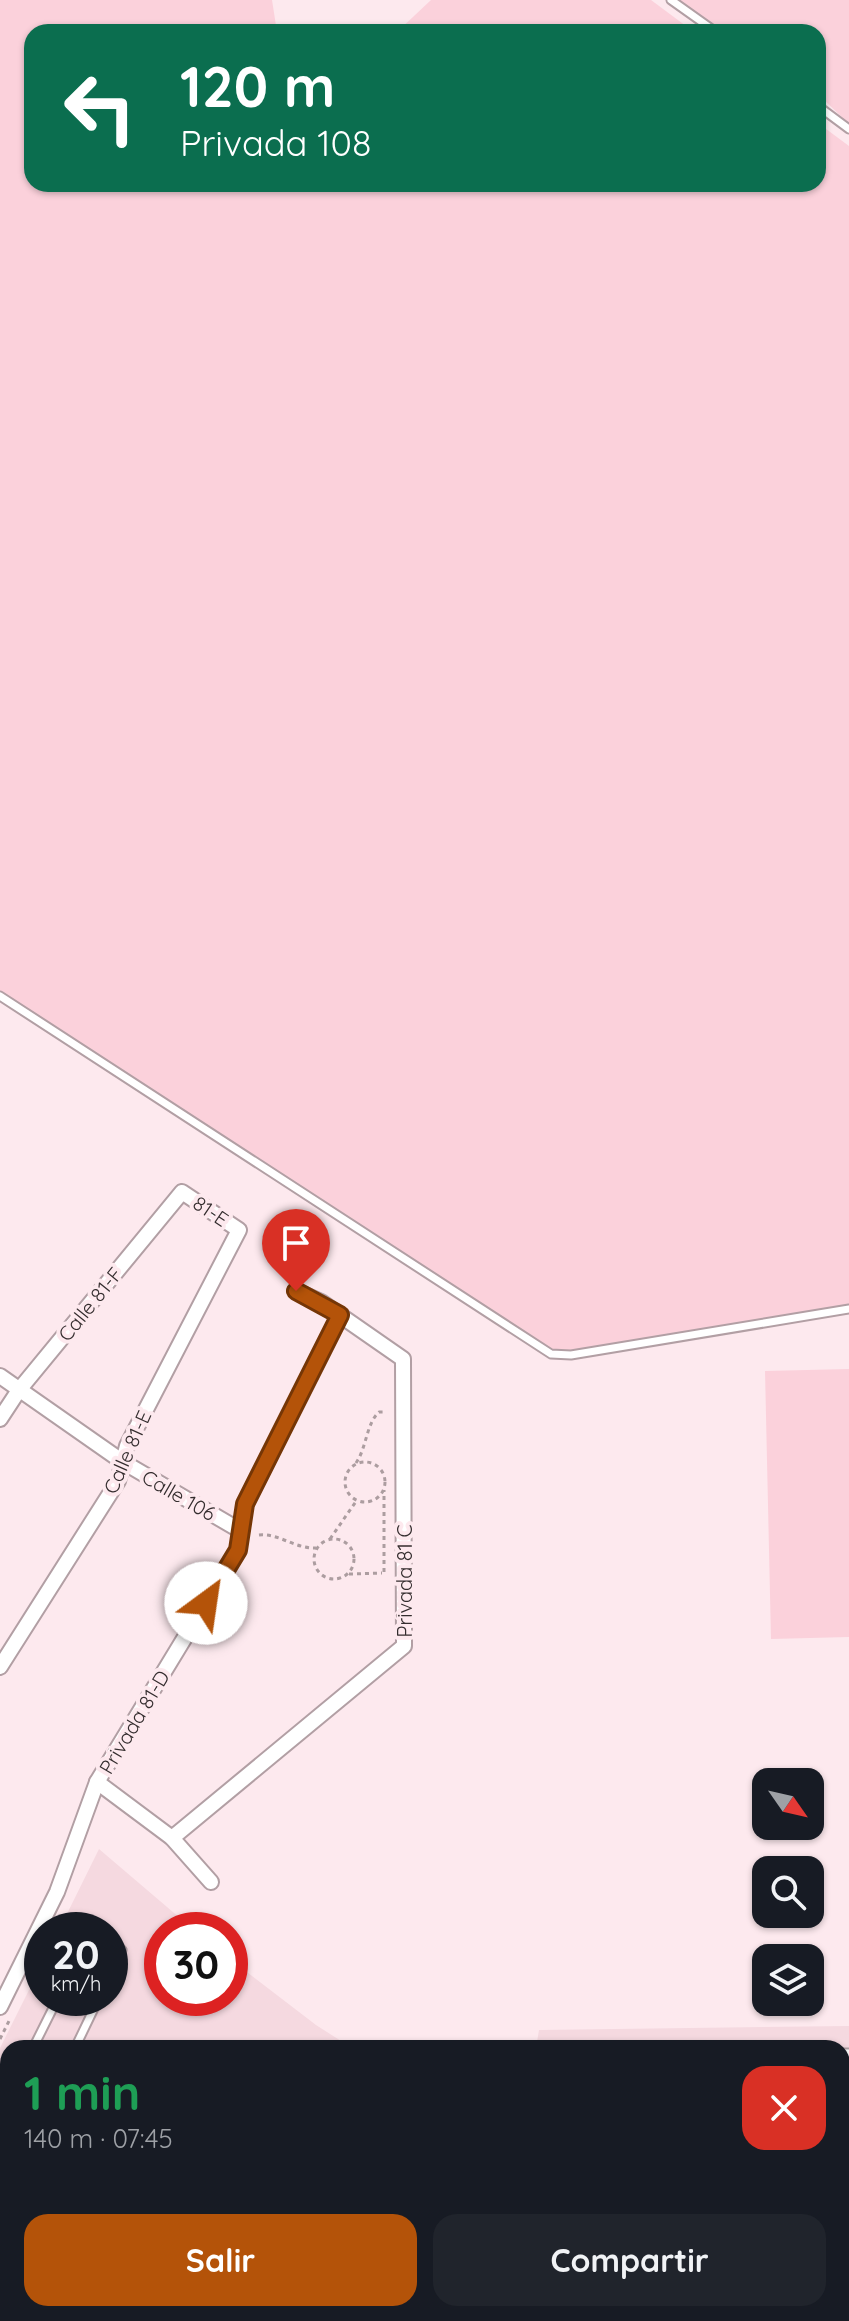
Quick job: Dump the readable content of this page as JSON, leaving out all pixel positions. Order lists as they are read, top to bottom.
{
  "streets": {
    "street": [
      "81-E",
      "Calle 81-F",
      "Calle 81-E",
      "Calle 106",
      "Privada 81 C",
      "Privada 81-D"
    ]
  },
  "crossings": [
    ["81-E", "Calle 81-F"],
    ["81-E", "Calle 81-E"],
    ["Calle 81-F", "Calle 106"],
    ["Calle 81-E", "Calle 106"],
    ["Calle 106", "Privada 81-D"],
    ["Privada 81 C", "Privada 81-D"]
  ],
  "north": "bottom right",
  "page": {
    "turn": ["120 m", "Privada 108"],
    "speed": "20 km/h",
    "limit": "30",
    "heading": ["1 min", "140 m · 07:45"],
    "buttons": ["Salir", "Compartir"]
  }
}
